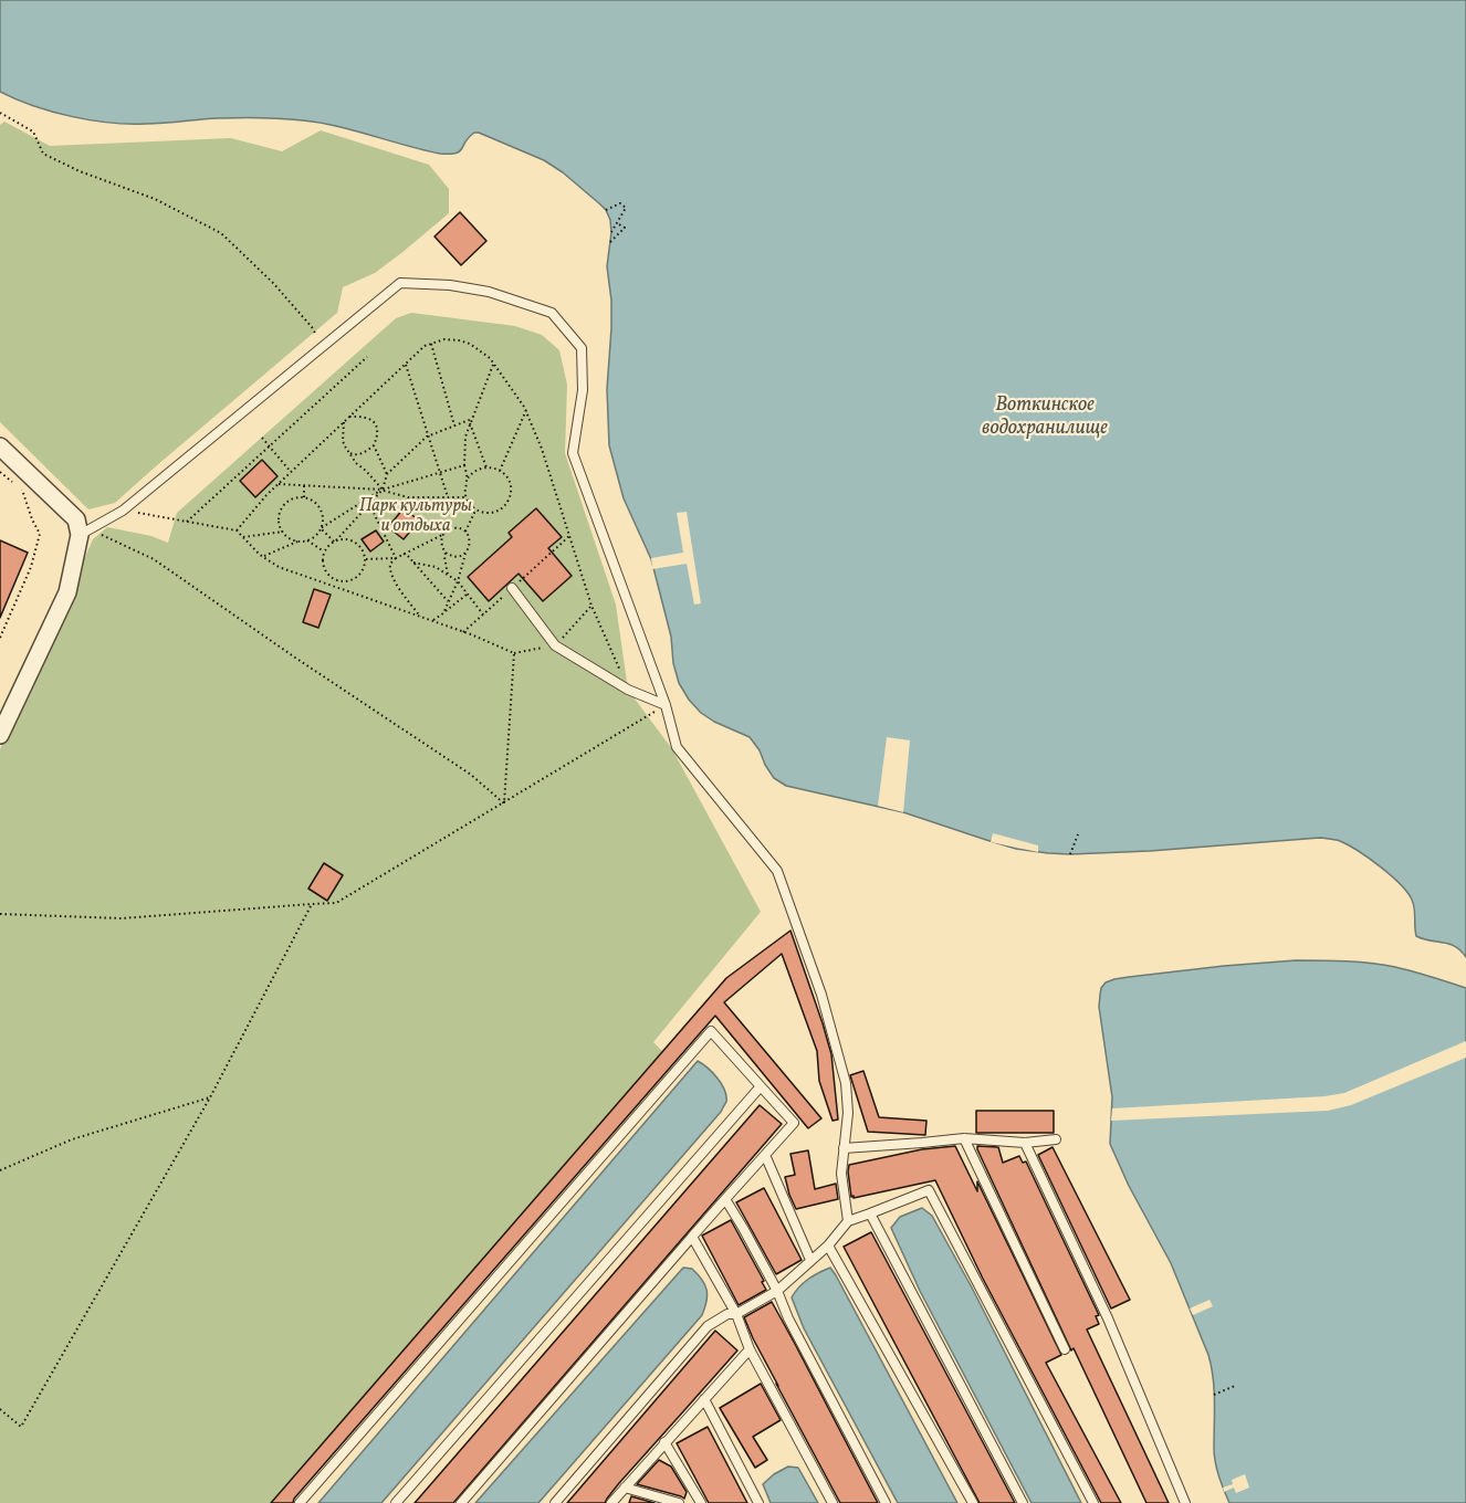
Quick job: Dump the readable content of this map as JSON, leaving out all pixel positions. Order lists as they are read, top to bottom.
{
  "water": ["Воткинское водохранилище"],
  "parks": ["Парк культуры и отдыха"]
}
